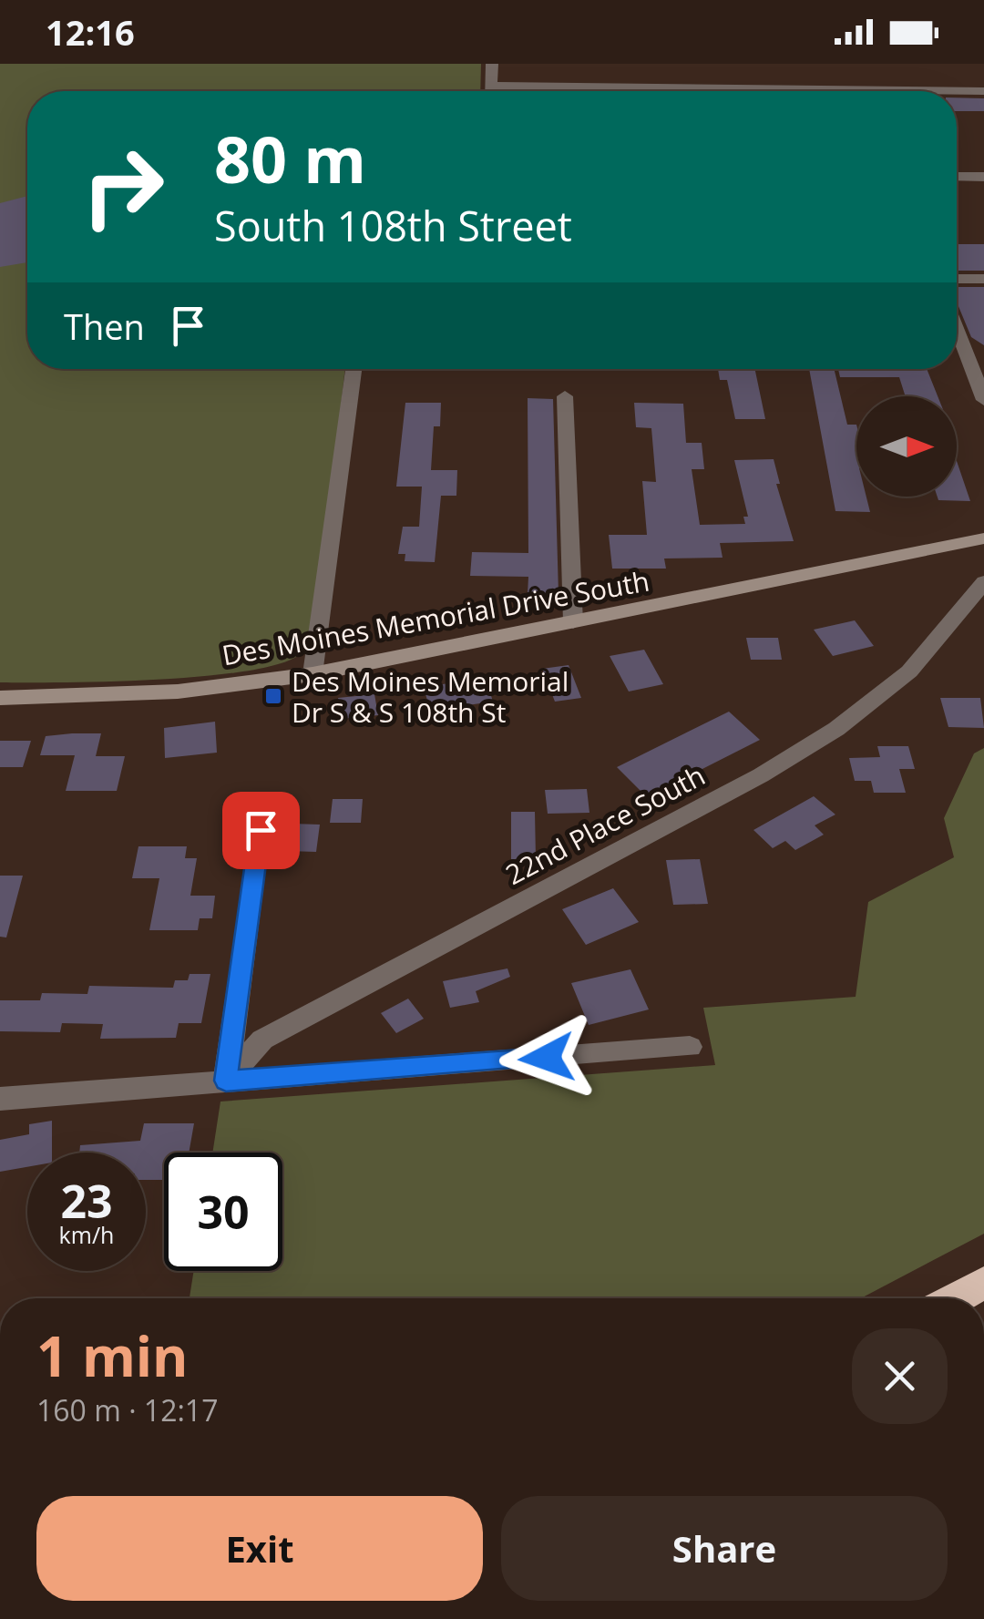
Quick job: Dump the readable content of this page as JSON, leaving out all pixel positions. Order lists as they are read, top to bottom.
{
  "streets": {
    "main road": ["Des Moines Memorial Drive South"],
    "street": ["22nd Place South"]
  },
  "places": {
    "transit": ["Des Moines Memorial Dr S & S 108th St"]
  },
  "north": "right",
  "page": {
    "status": "12:16",
    "turn": ["80 m", "South 108th Street"],
    "then": "Then",
    "speed": "23 km/h",
    "limit": "30",
    "heading": ["1 min", "160 m · 12:17"],
    "buttons": ["Exit", "Share"]
  }
}
